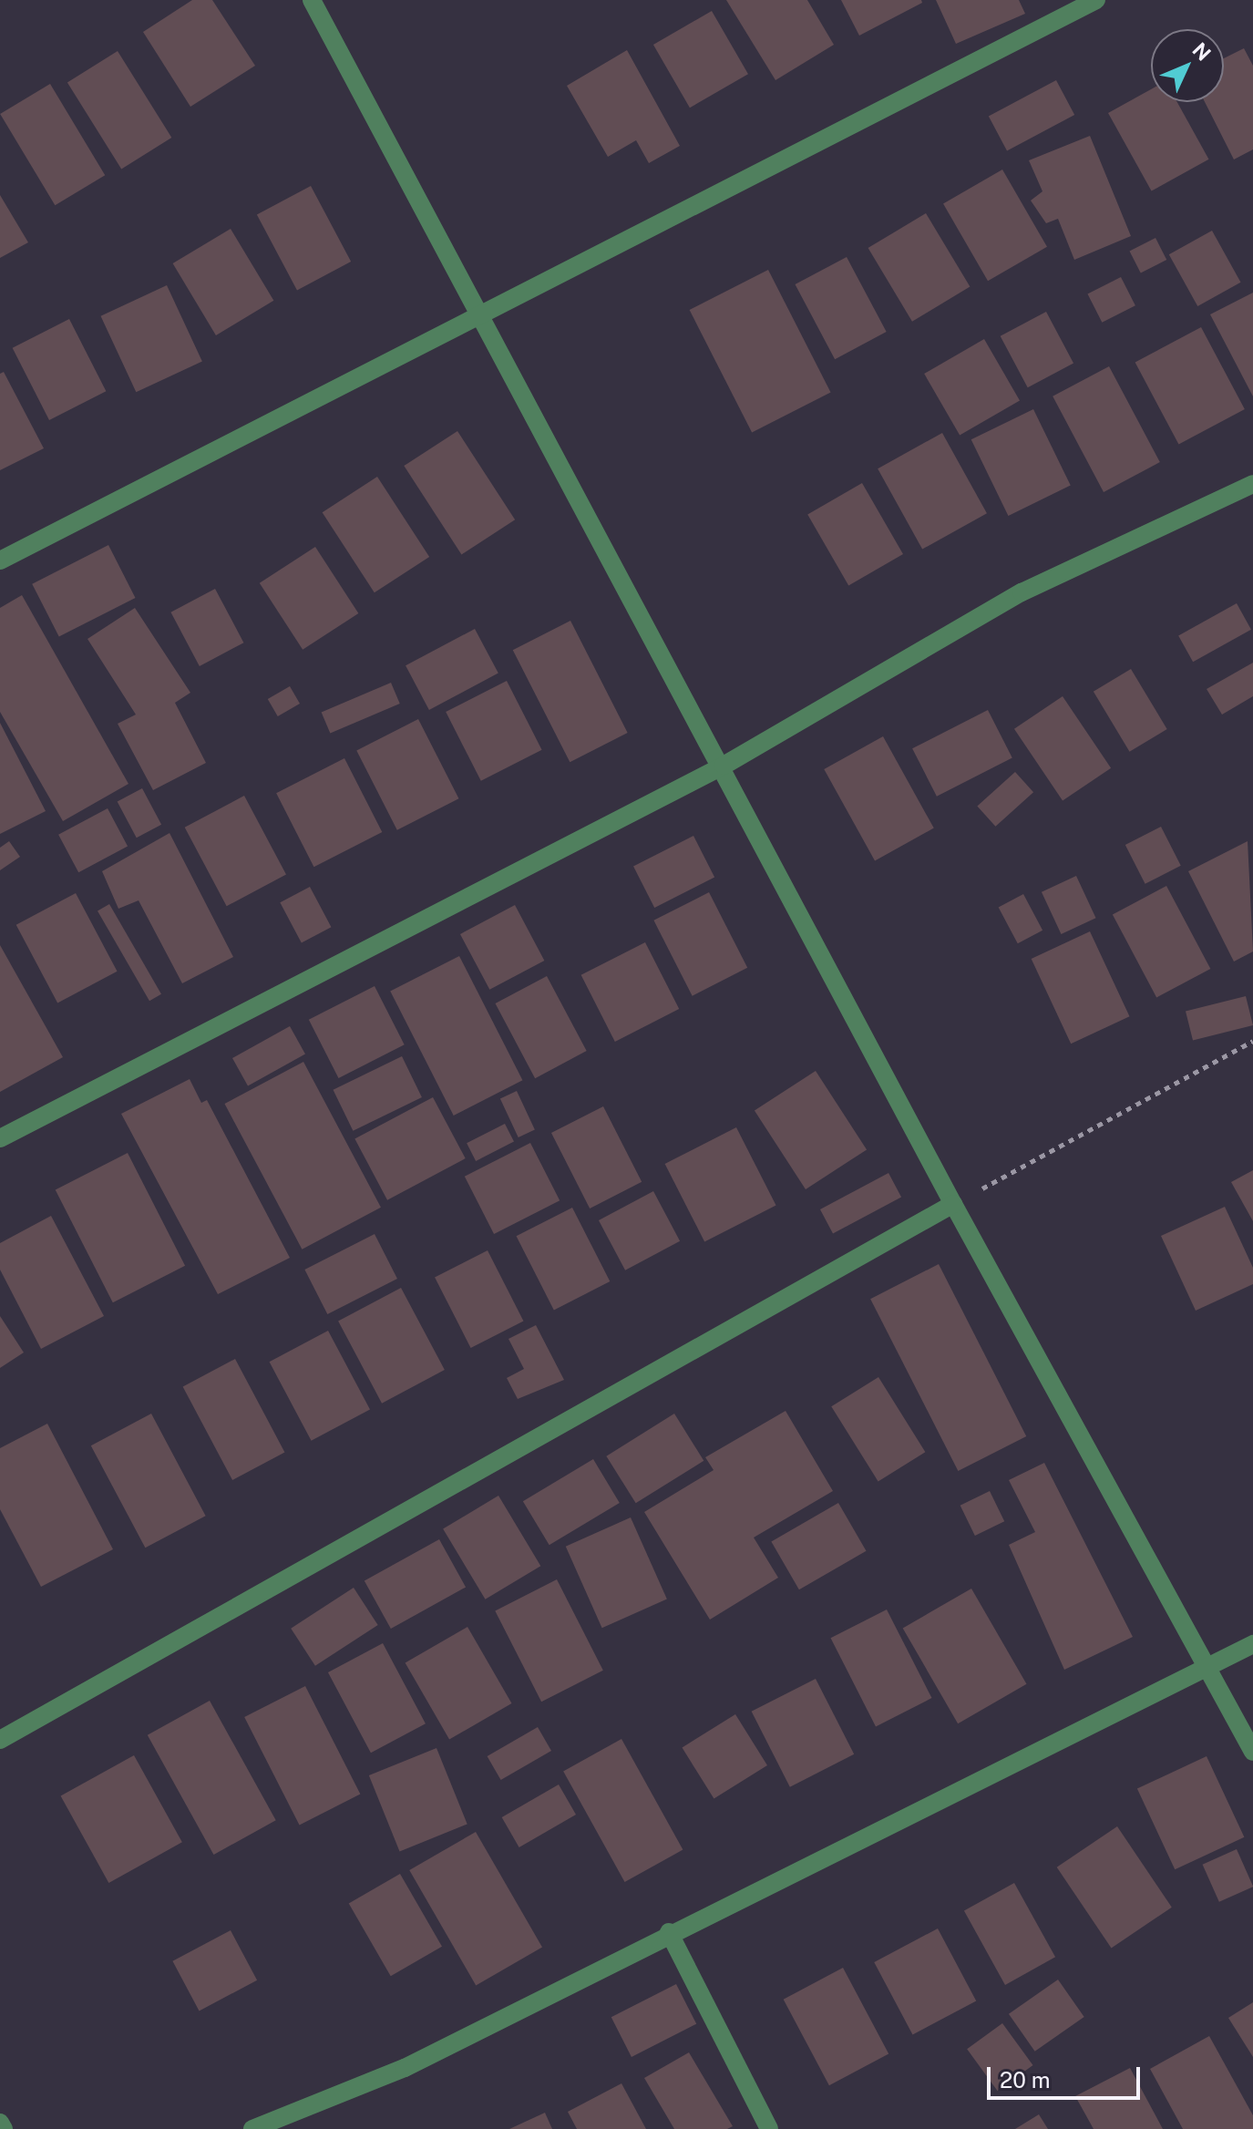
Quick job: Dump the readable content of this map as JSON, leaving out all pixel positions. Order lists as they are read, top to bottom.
{
  "scale_bar": "20 m",
  "north": "top right"
}
